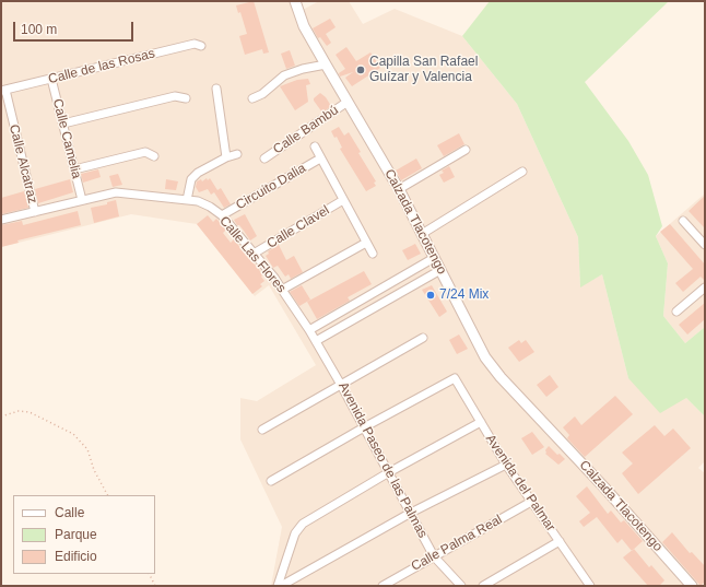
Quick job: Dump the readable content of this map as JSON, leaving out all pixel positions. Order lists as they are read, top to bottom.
{
  "streets": {
    "street": [
      "Calle de las Rosas",
      "Calle Bambú",
      "Calle Camelia",
      "Calle Alcatraz",
      "Circuito Dalia",
      "Calzada Tlacotengo",
      "Calle Clavel",
      "Calle Las Flores",
      "Avenida Paseo de las Palmas",
      "Avenida del Palmar",
      "Calle Palma Real"
    ]
  },
  "crossings": [
    ["Calle de las Rosas", "Calle Camelia"],
    ["Calle de las Rosas", "Calle Alcatraz"],
    ["Calle Bambú", "Calzada Tlacotengo"],
    ["Calle Camelia", "Calle Las Flores"],
    ["Calle Alcatraz", "Calle Las Flores"],
    ["Circuito Dalia", "Calle Clavel"],
    ["Circuito Dalia", "Calle Las Flores"],
    ["Calle Clavel", "Calle Las Flores"],
    ["Calle Las Flores", "Avenida Paseo de las Palmas"],
    ["Avenida Paseo de las Palmas", "Avenida del Palmar"],
    ["Avenida Paseo de las Palmas", "Calle Palma Real"],
    ["Avenida del Palmar", "Calle Palma Real"]
  ],
  "places": ["Capilla San Rafael Guízar y Valencia", "7/24 Mix"],
  "legend": ["Calle", "Parque", "Edificio"],
  "scale_bar": "100 m"
}
